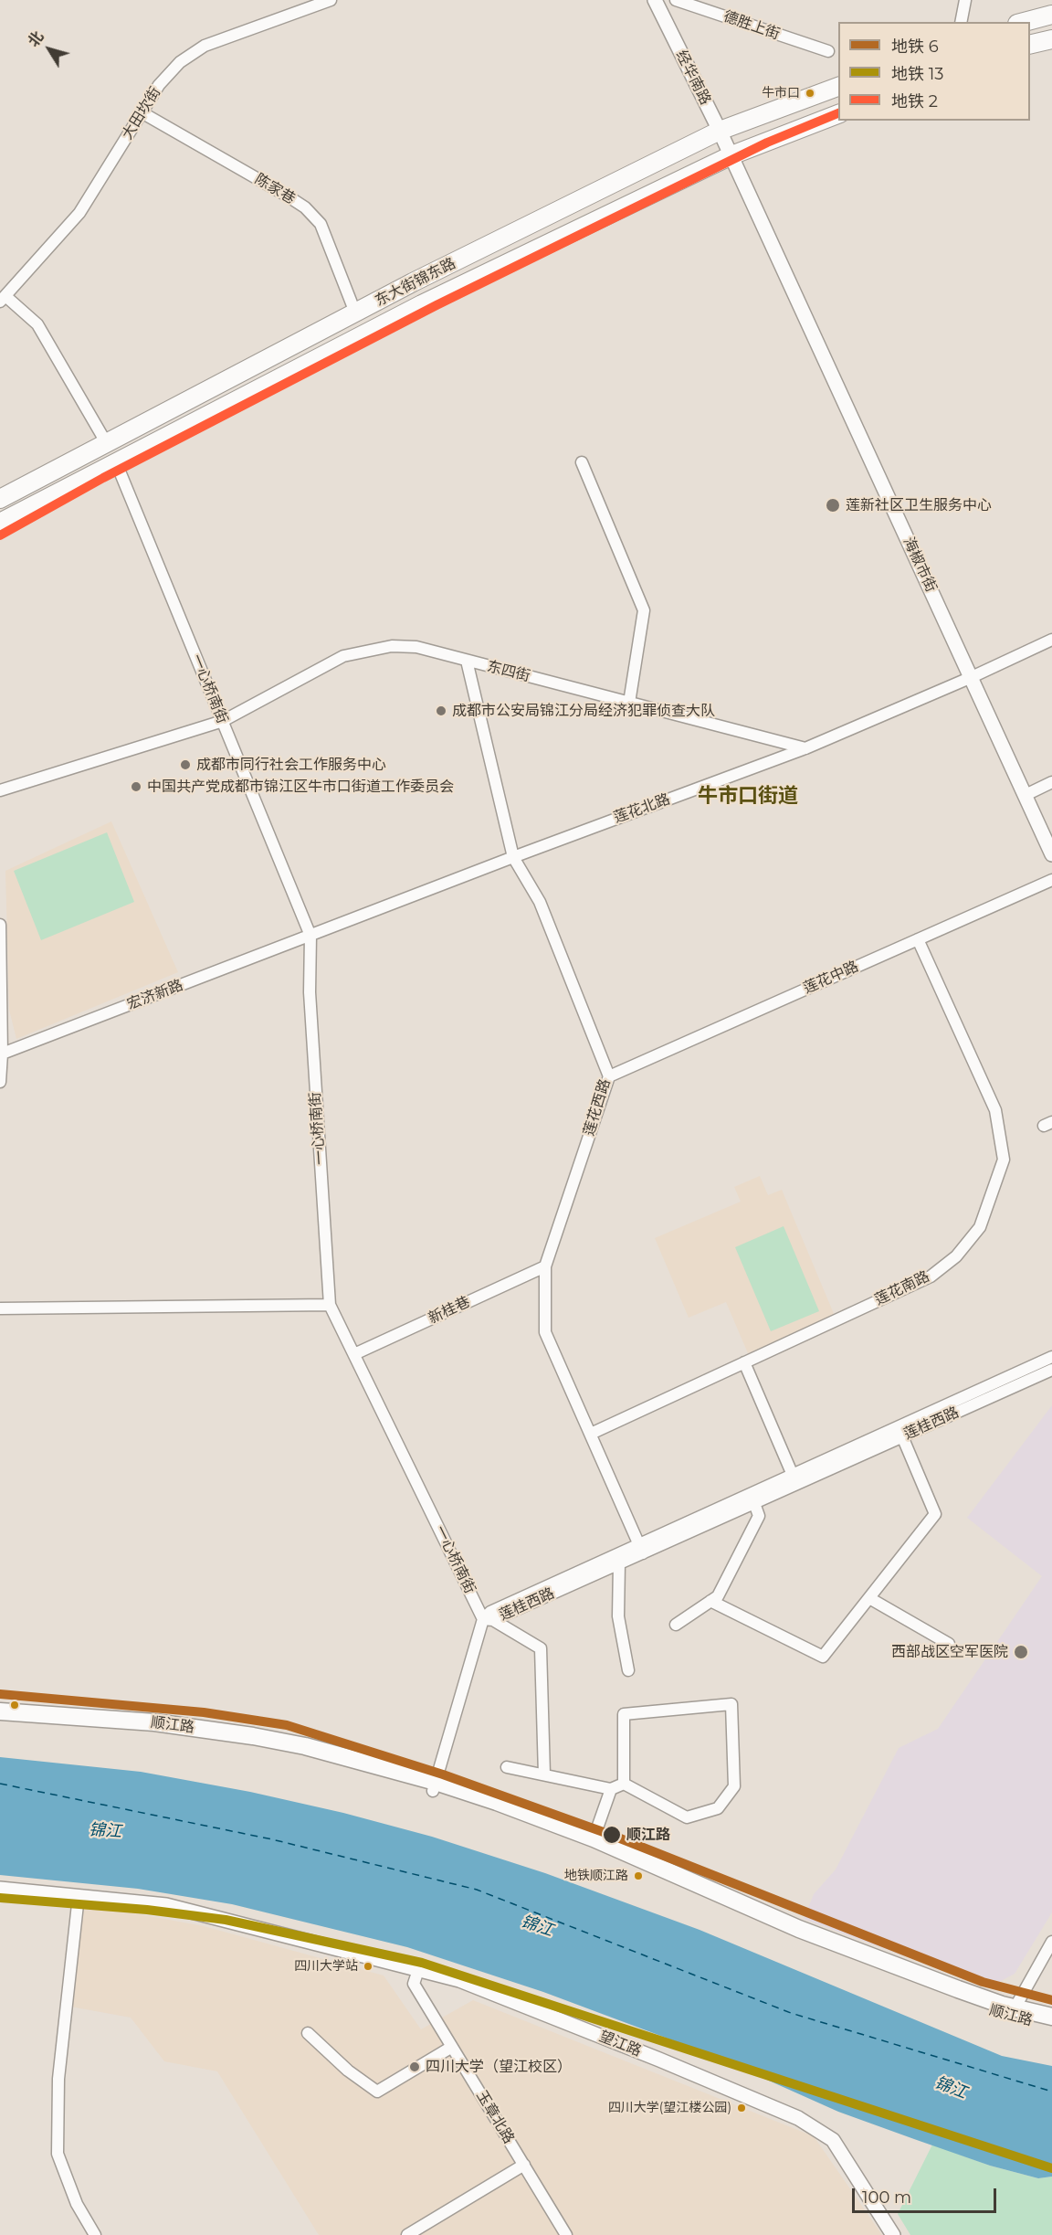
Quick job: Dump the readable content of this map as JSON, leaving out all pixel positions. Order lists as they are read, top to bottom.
{
  "streets": {
    "main road": ["东大街锦东路", "顺江路"],
    "street": [
      "德胜上街",
      "经华南路",
      "大田坎街",
      "陈家巷",
      "海椒市街",
      "东四街",
      "一心桥南街",
      "莲花北路",
      "莲花中路",
      "宏济新路",
      "莲花西路",
      "莲花南路",
      "新桂巷",
      "莲桂西路",
      "望江路",
      "玉章北路"
    ]
  },
  "crossings": [
    ["经华南路", "东大街锦东路"],
    ["经华南路", "海椒市街"],
    ["大田坎街", "陈家巷"],
    ["陈家巷", "东大街锦东路"],
    ["东大街锦东路", "海椒市街"],
    ["东大街锦东路", "一心桥南街"],
    ["海椒市街", "莲花北路"],
    ["东四街", "一心桥南街"],
    ["东四街", "莲花北路"],
    ["东四街", "莲花西路"],
    ["一心桥南街", "莲花北路"],
    ["一心桥南街", "宏济新路"],
    ["一心桥南街", "新桂巷"],
    ["一心桥南街", "莲桂西路"],
    ["莲花北路", "宏济新路"],
    ["莲花北路", "莲花西路"],
    ["莲花中路", "莲花西路"],
    ["莲花中路", "莲花南路"],
    ["莲花西路", "莲花南路"],
    ["莲花西路", "新桂巷"],
    ["莲花西路", "莲桂西路"],
    ["望江路", "玉章北路"]
  ],
  "districts": ["牛市口街道"],
  "water": ["锦江"],
  "places": [
    "牛市口",
    "莲新社区卫生服务中心",
    "成都市公安局锦江分局经济犯罪侦查大队",
    "成都市同行社会工作服务中心",
    "中国共产党成都市锦江区牛市口街道工作委员会",
    "西部战区空军医院",
    "顺江路",
    "地铁顺江路",
    "四川大学站",
    "四川大学（望江校区）",
    "四川大学(望江楼公园)"
  ],
  "lines": ["metro line 2", "metro line 6", "metro line 13"],
  "legend": ["地铁 6", "地铁 13", "地铁 2"],
  "scale_bar": "100 m",
  "north": "top left"
}
